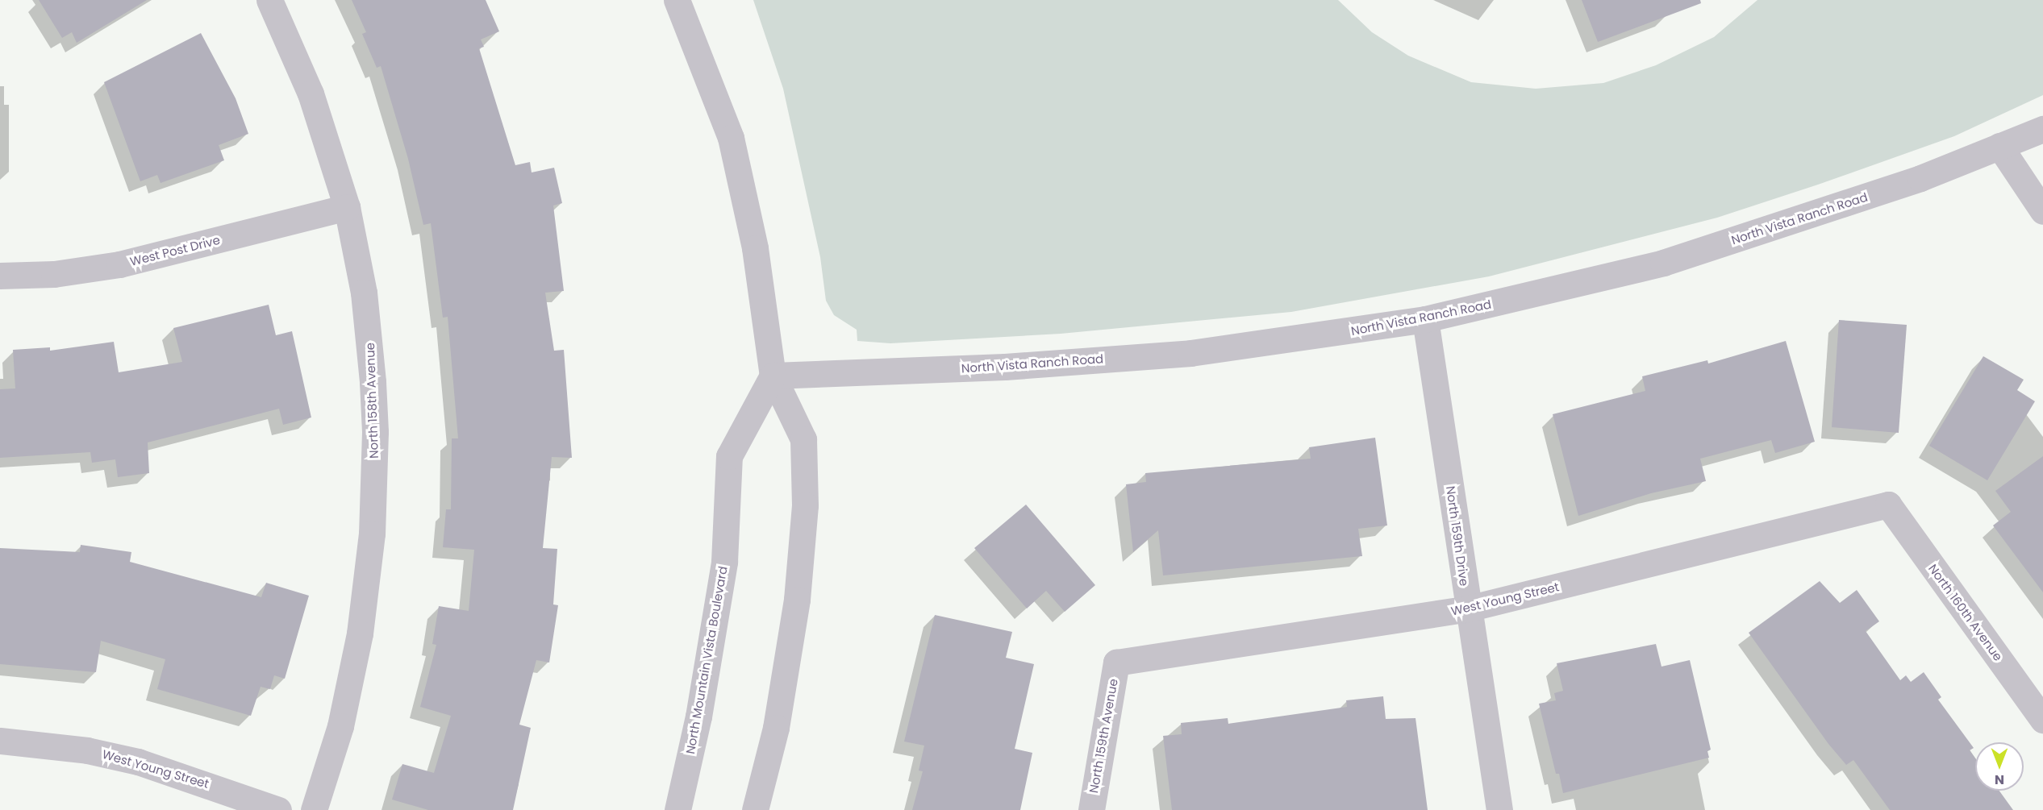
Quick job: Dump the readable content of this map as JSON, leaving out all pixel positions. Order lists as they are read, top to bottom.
{
  "streets": {
    "street": [
      "North Vista Ranch Road",
      "West Post Drive",
      "North 158th Avenue",
      "North 159th Drive",
      "West Young Street",
      "North 160th Avenue",
      "North Mountain Vista Boulevard",
      "North 159th Avenue"
    ]
  },
  "crossings": [
    ["North Vista Ranch Road", "North 159th Drive"],
    ["North Vista Ranch Road", "North Mountain Vista Boulevard"],
    ["West Post Drive", "North 158th Avenue"],
    ["North 159th Drive", "West Young Street"],
    ["West Young Street", "North 160th Avenue"],
    ["West Young Street", "North 159th Avenue"]
  ],
  "north": "bottom"
}
